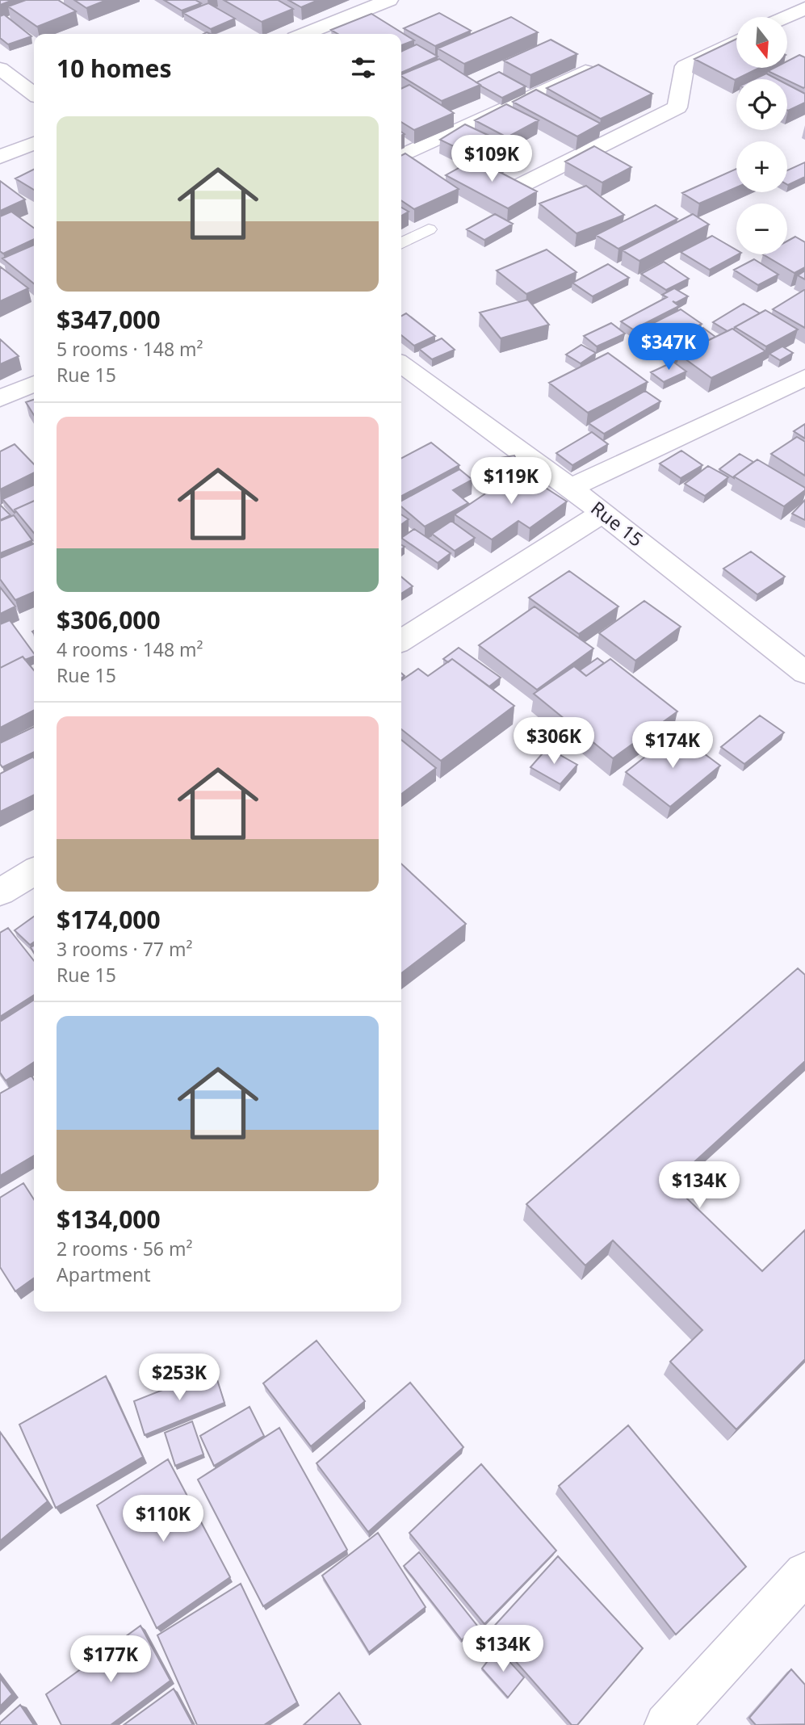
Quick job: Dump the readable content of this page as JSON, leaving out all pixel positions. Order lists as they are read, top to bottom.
{
  "streets": {
    "street": ["Rue 15"]
  },
  "north": "bottom",
  "page": {
    "map_buttons": ["+", "−"],
    "heading": "10 homes",
    "list": [
      {
        "name": "$347,000",
        "note": "5 rooms · 148 m² · Rue 15"
      },
      {
        "name": "$306,000",
        "note": "4 rooms · 148 m² · Rue 15"
      },
      {
        "name": "$174,000",
        "note": "3 rooms · 77 m² · Rue 15"
      },
      {
        "name": "$134,000",
        "note": "2 rooms · 56 m² · Apartment"
      }
    ],
    "price": [
      "$109K",
      "$347K",
      "$119K",
      "$306K",
      "$174K",
      "$134K",
      "$253K",
      "$110K",
      "$134K",
      "$177K"
    ]
  }
}
